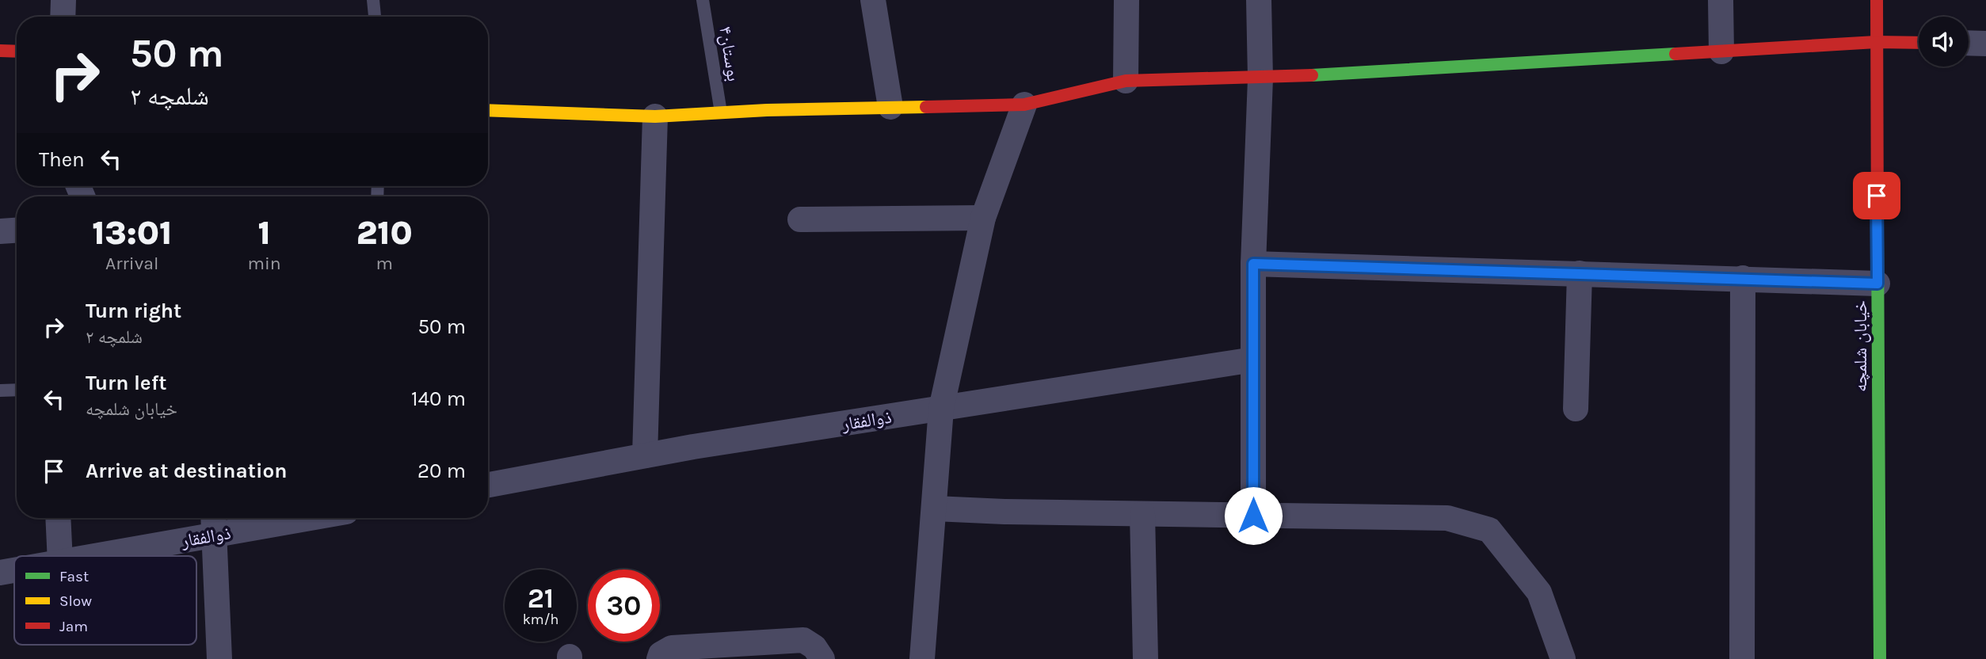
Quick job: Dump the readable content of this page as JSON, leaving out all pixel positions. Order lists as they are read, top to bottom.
{
  "streets": {
    "street": ["خیابان شلمچه", "ذوالفقار"],
    "lane": ["بوستان۴"]
  },
  "legend": ["Fast", "Slow", "Jam"],
  "page": {
    "turn": ["50 m", "شلمچه ۲"],
    "then": "Then",
    "eta": [
      "13:01",
      "Arrival",
      "1",
      "min",
      "210",
      "m"
    ],
    "list": [
      {
        "name": "Turn right",
        "note": "شلمچه ۲",
        "value": "50 m"
      },
      {
        "name": "Turn left",
        "note": "خیابان شلمچه",
        "value": "140 m"
      },
      {
        "name": "Arrive at destination",
        "value": "20 m"
      }
    ],
    "speed": "21 km/h",
    "limit": "30"
  }
}
